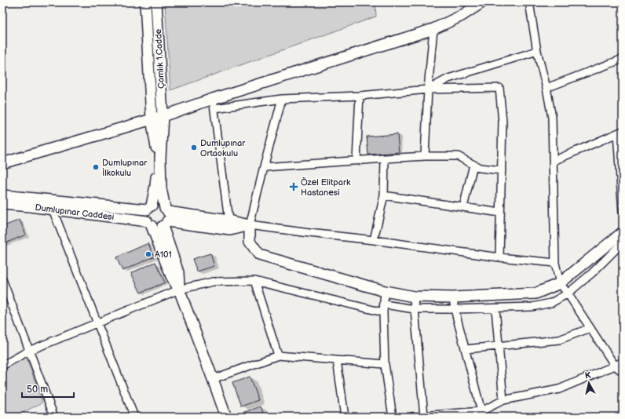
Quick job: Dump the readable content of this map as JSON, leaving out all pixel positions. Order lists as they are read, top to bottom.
{
  "streets": {
    "street": ["Çamlık 1.Cadde", "Dumlupınar Caddesi"]
  },
  "crossings": [
    ["Çamlık 1.Cadde", "Dumlupınar Caddesi"]
  ],
  "places": {
    "other": ["Dumlupınar Ortaokulu", "Dumlupınar İlkokulu", "A101"],
    "health": ["Özel Elitpark Hastanesi"]
  },
  "scale_bar": "50 m",
  "north": "top"
}
